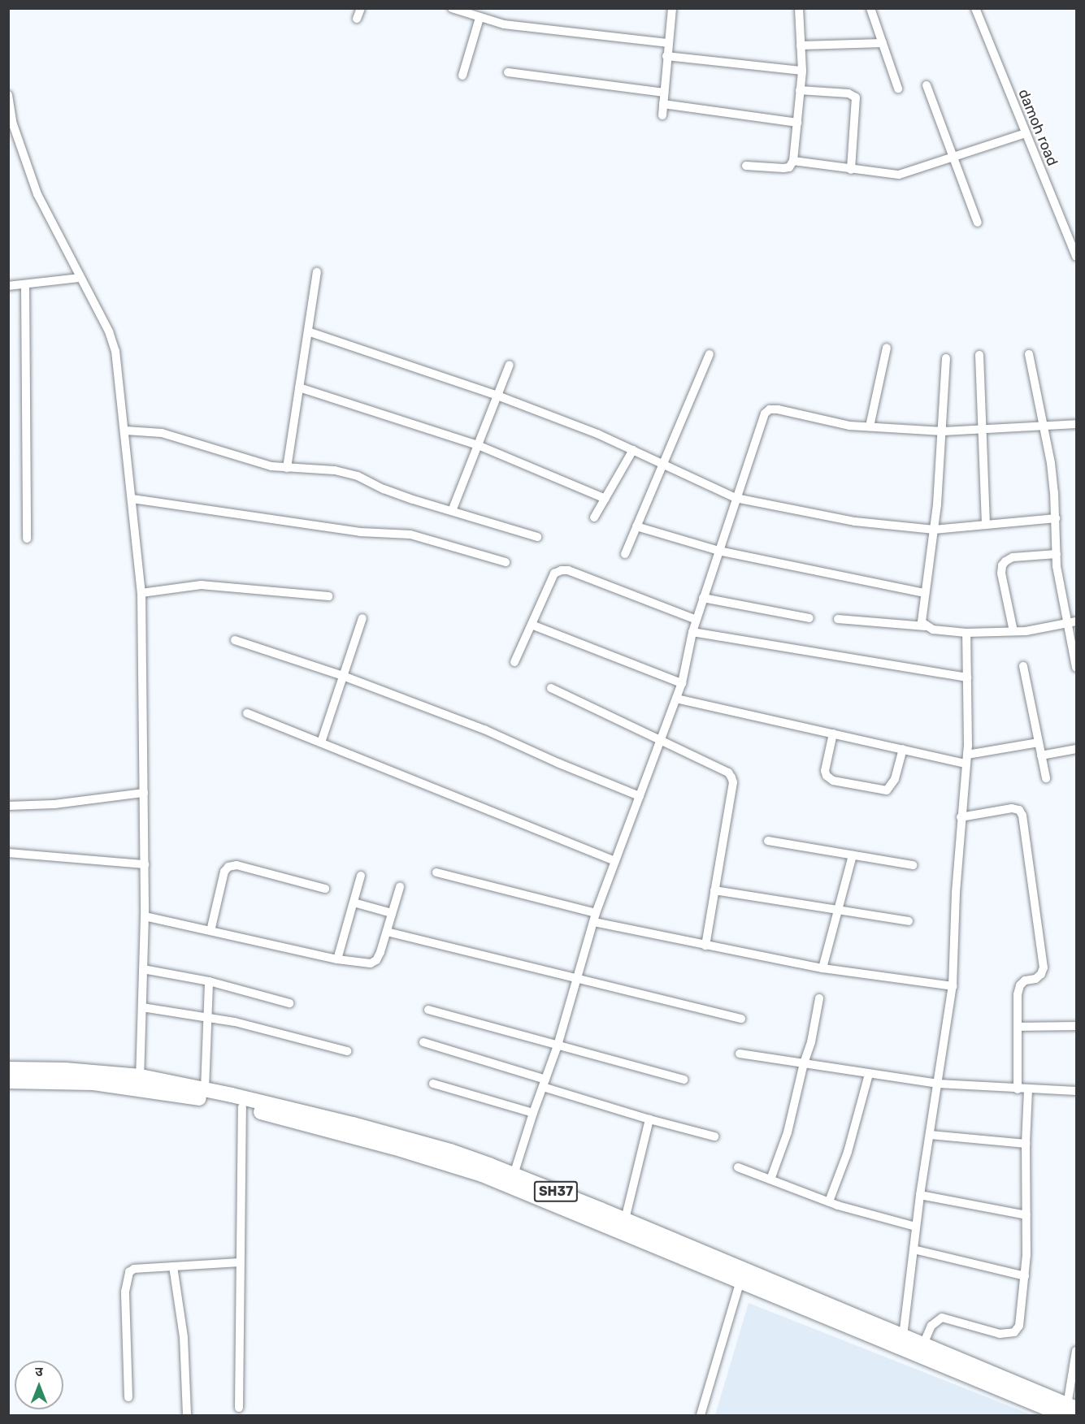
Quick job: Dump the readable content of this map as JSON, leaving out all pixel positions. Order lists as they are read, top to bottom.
{
  "streets": {
    "main road": ["SH37"],
    "street": ["damoh road"]
  },
  "north": "top"
}
